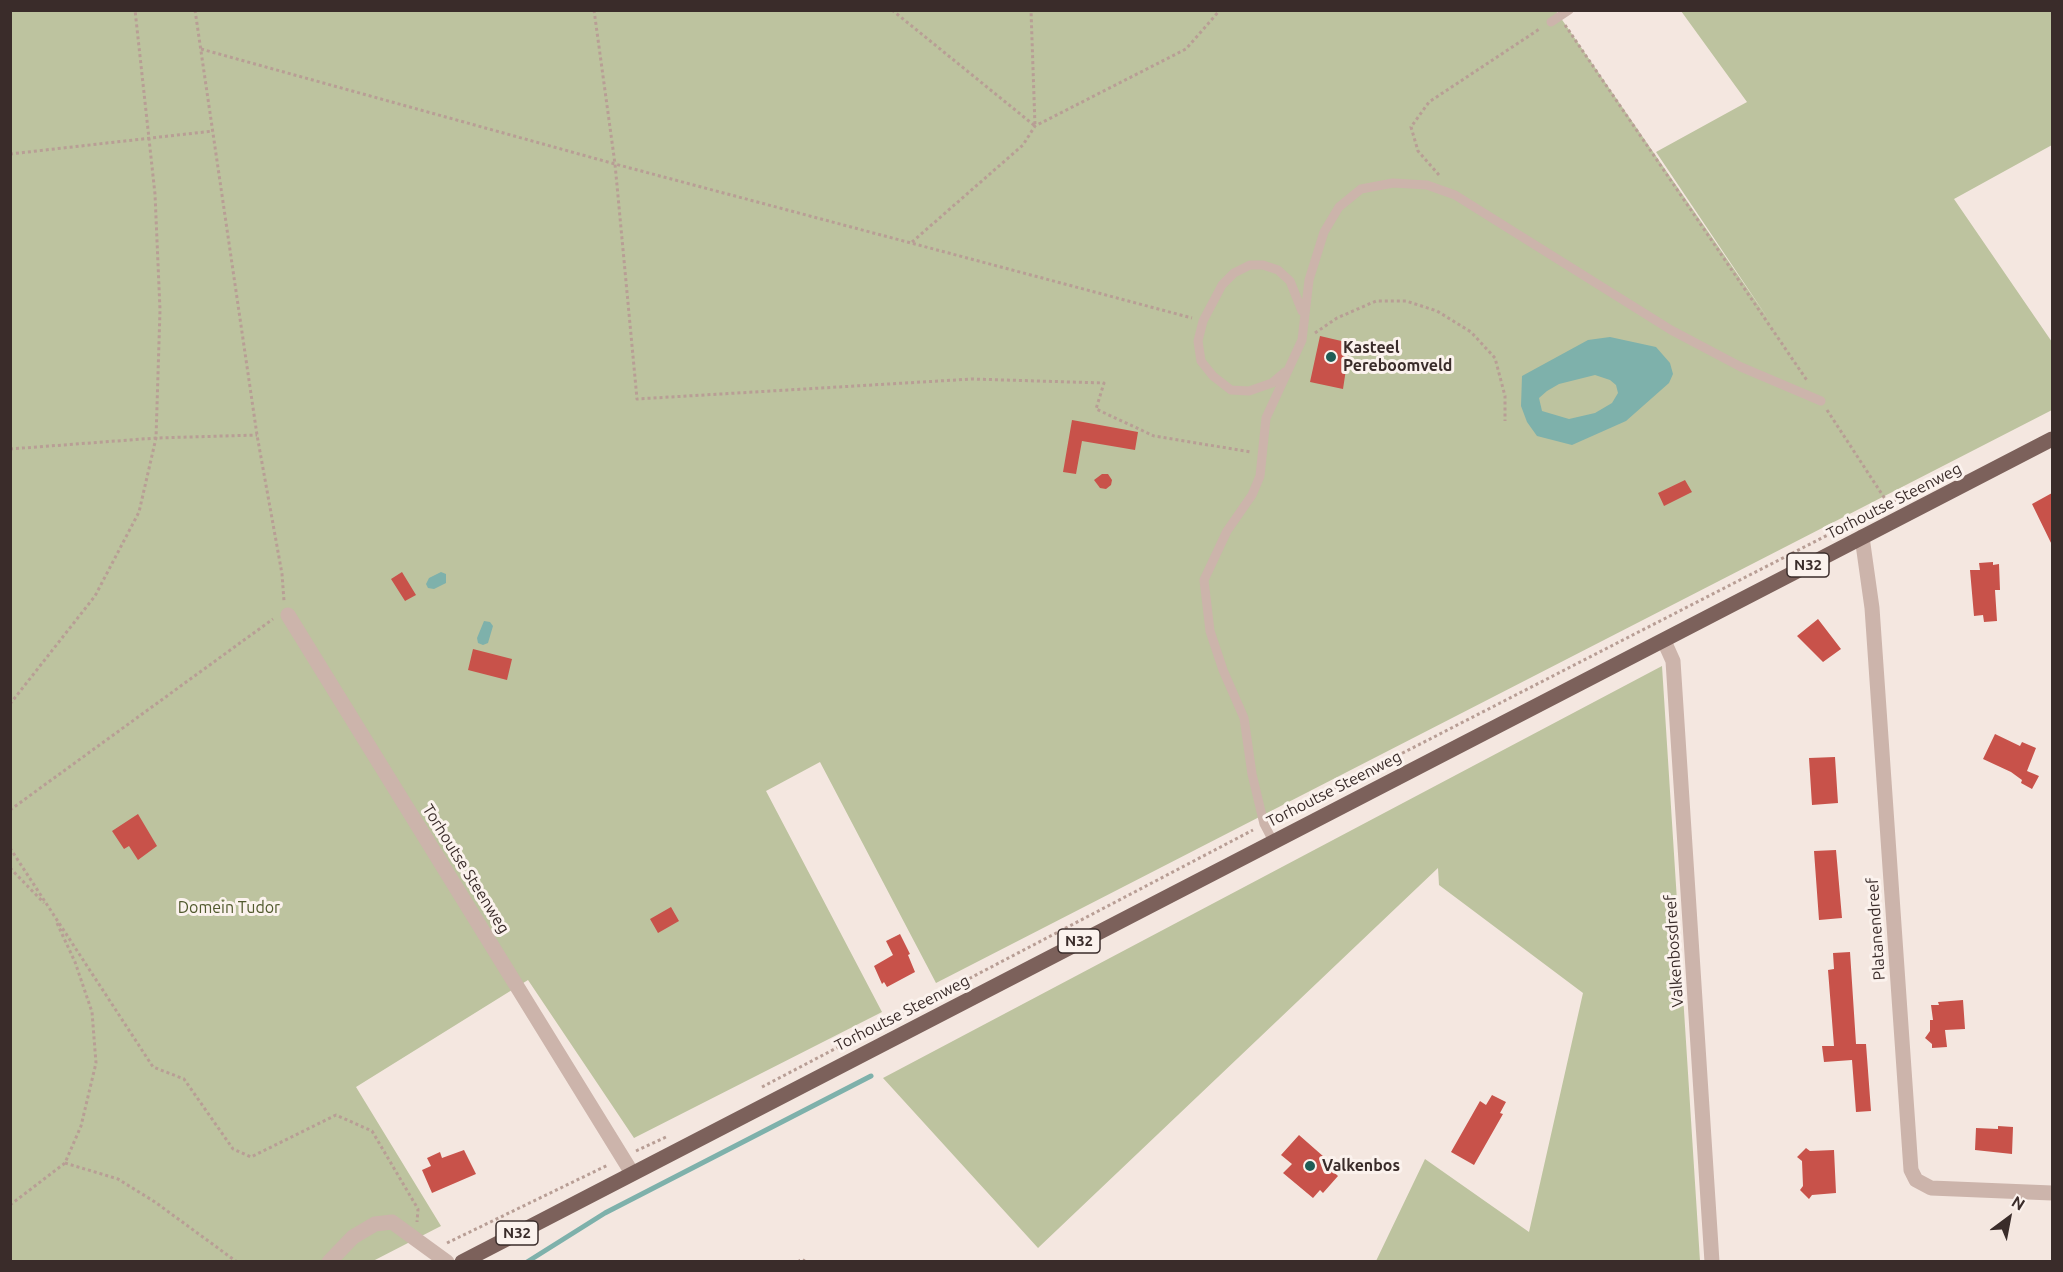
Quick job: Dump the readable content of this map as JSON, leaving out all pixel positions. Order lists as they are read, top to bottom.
{
  "streets": {
    "main road": ["Torhoutse Steenweg", "N32"],
    "street": ["Platanendreef", "Valkenbosdreef"]
  },
  "crossings": [
    ["Torhoutse Steenweg", "Platanendreef"],
    ["Torhoutse Steenweg", "Valkenbosdreef"]
  ],
  "parks": ["Domein Tudor"],
  "places": ["Kasteel Pereboomveld", "Valkenbos"],
  "north": "top right"
}
